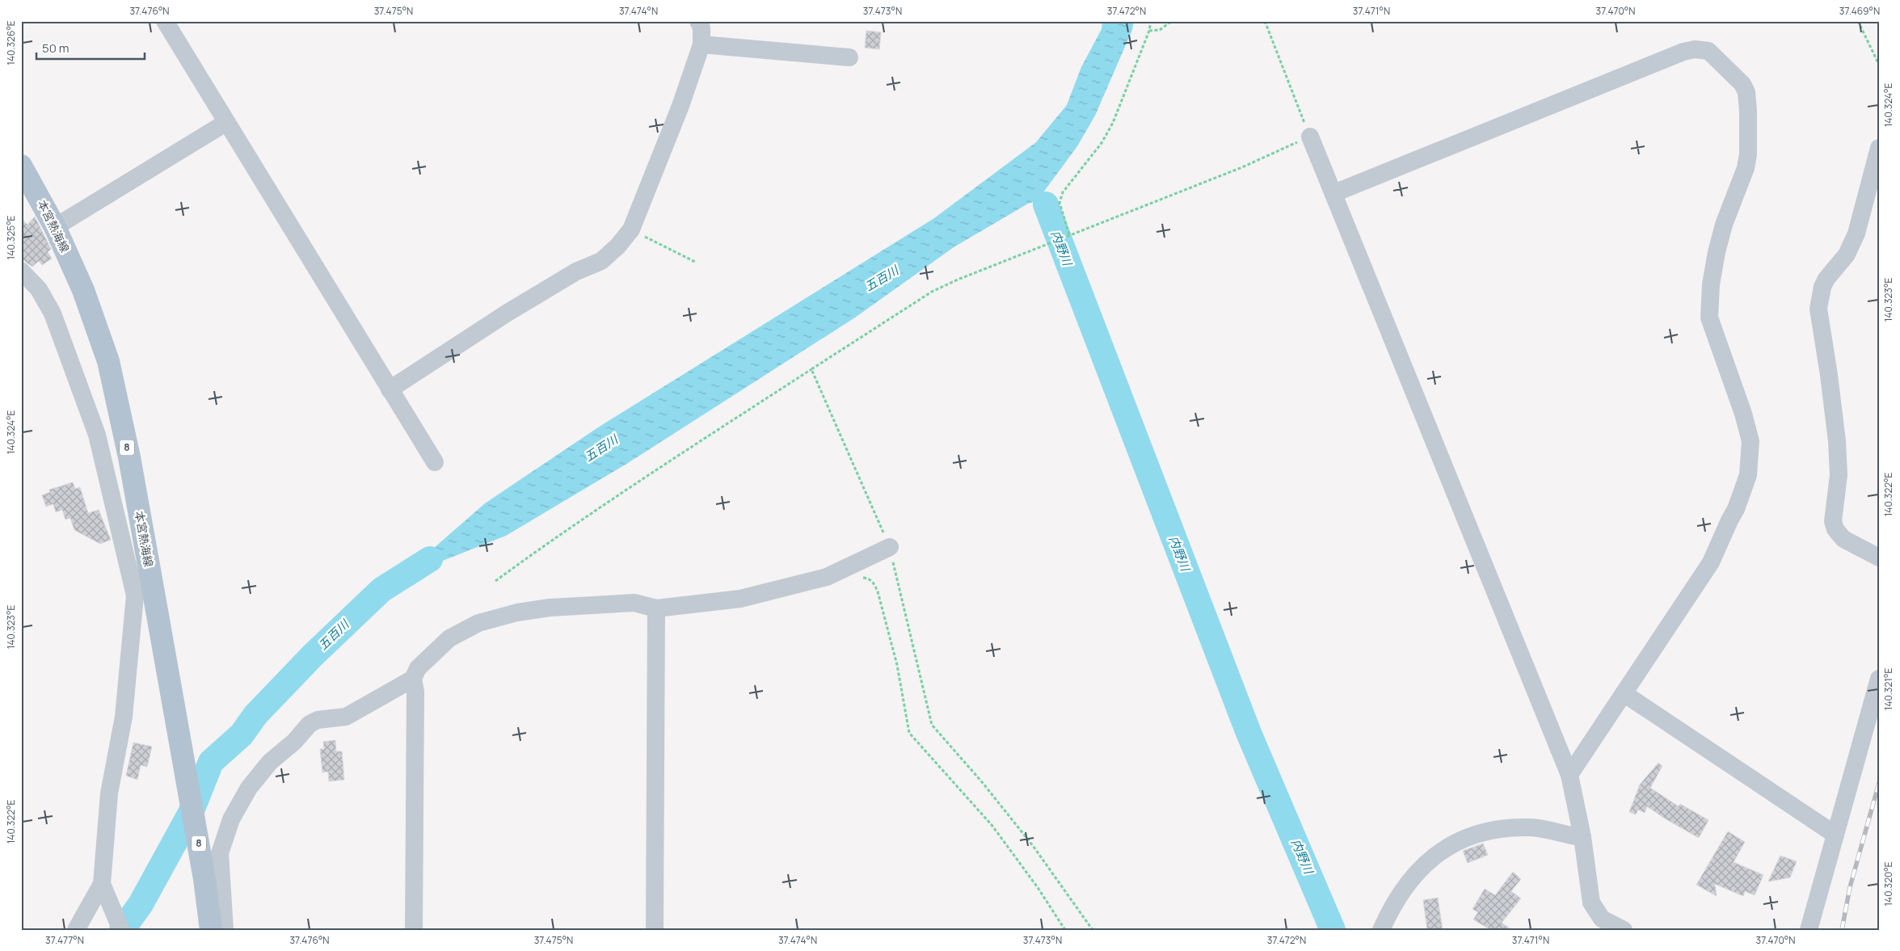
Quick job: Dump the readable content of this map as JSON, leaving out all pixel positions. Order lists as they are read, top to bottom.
{
  "streets": {
    "main road": ["本宮熱海線", "8"]
  },
  "water": ["内野川", "五百川"],
  "scale_bar": "50 m",
  "coordinates": [
    "37.476°N",
    "37.475°N",
    "37.474°N",
    "37.473°N",
    "37.472°N",
    "37.471°N",
    "37.470°N",
    "37.469°N",
    "140.326°E",
    "140.324°E",
    "140.325°E",
    "140.323°E",
    "140.322°E",
    "140.321°E",
    "140.320°E",
    "37.477°N"
  ]
}
